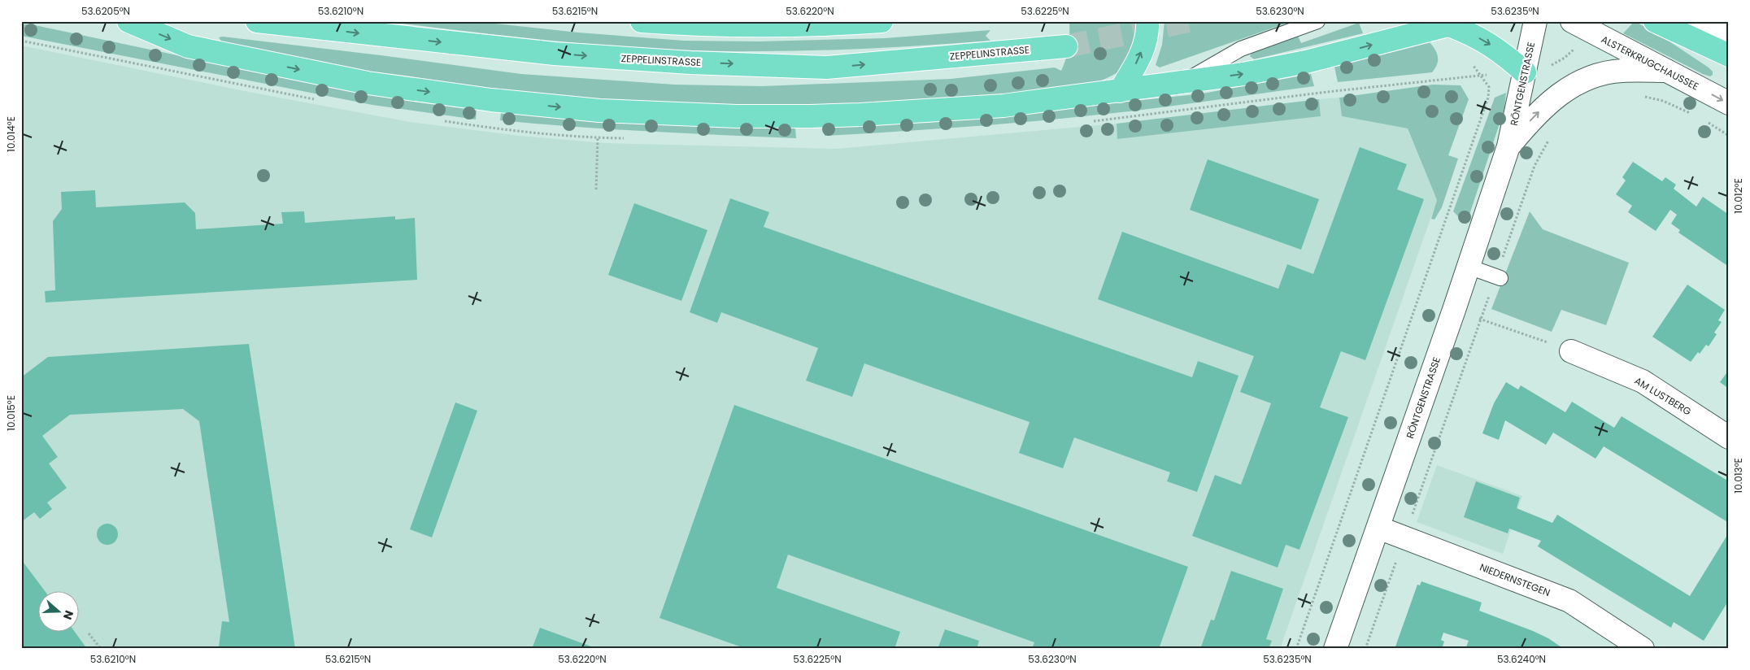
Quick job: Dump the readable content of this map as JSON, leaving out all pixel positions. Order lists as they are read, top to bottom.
{
  "streets": {
    "highway": ["ZEPPELINSTRASSE"],
    "street": [
      "ALSTERKRUGCHAUSSEE",
      "RÖNTGENSTRASSE",
      "AM LUSTBERG",
      "NIEDERNSTEGEN"
    ]
  },
  "crossings": [
    ["ALSTERKRUGCHAUSSEE", "RÖNTGENSTRASSE"],
    ["RÖNTGENSTRASSE", "NIEDERNSTEGEN"]
  ],
  "north": "right",
  "coordinates": [
    "53.6205°N",
    "53.6210°N",
    "53.6215°N",
    "53.6220°N",
    "53.6225°N",
    "53.6230°N",
    "53.6235°N",
    "10.014°E",
    "10.012°E",
    "10.015°E",
    "10.013°E",
    "53.6240°N"
  ]
}
